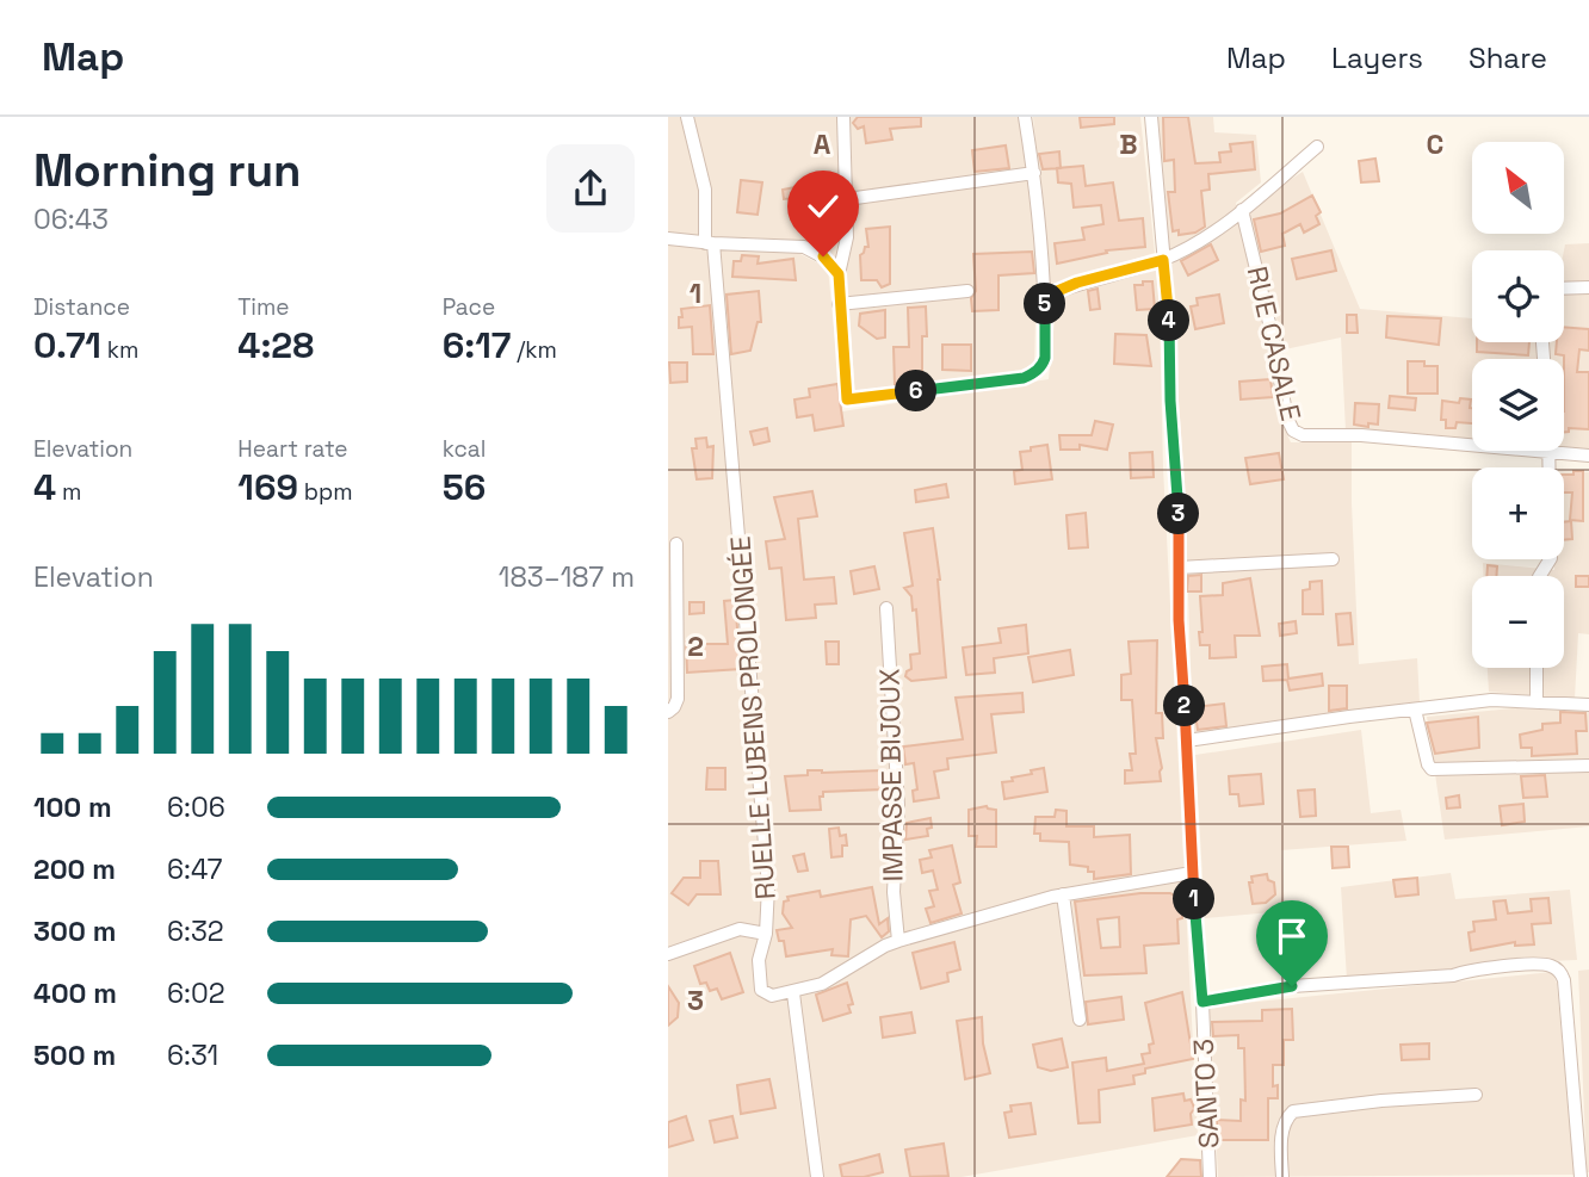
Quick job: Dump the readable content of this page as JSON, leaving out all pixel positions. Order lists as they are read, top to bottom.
{
  "streets": {
    "street": [
      "RUE CASALE",
      "RUELLE LUBENS PROLONGÉE",
      "IMPASSE BIJOUX",
      "SANTO 3"
    ]
  },
  "north": "top left",
  "page": {
    "header": "Map",
    "nav": ["Map", "Layers", "Share"],
    "heading": ["Morning run", "06:43"],
    "map_buttons": ["+", "−"],
    "stats": [
      ["Distance", "0.71 km"],
      ["Time", "4:28"],
      ["Pace", "6:17 /km"],
      ["Elevation", "4 m"],
      ["Heart rate", "169 bpm"],
      ["kcal", "56"]
    ],
    "pins": [
      "5",
      "4",
      "6",
      "3",
      "2",
      "1"
    ],
    "chart": ["Elevation", "183–187 m"],
    "list": [
      {
        "name": "100 m",
        "note": "6:06"
      },
      {
        "name": "200 m",
        "note": "6:47"
      },
      {
        "name": "300 m",
        "note": "6:32"
      },
      {
        "name": "400 m",
        "note": "6:02"
      },
      {
        "name": "500 m",
        "note": "6:31"
      }
    ]
  },
  "grid": {
    "columns": ["A", "B", "C"],
    "rows": ["1", "2", "3"]
  }
}
